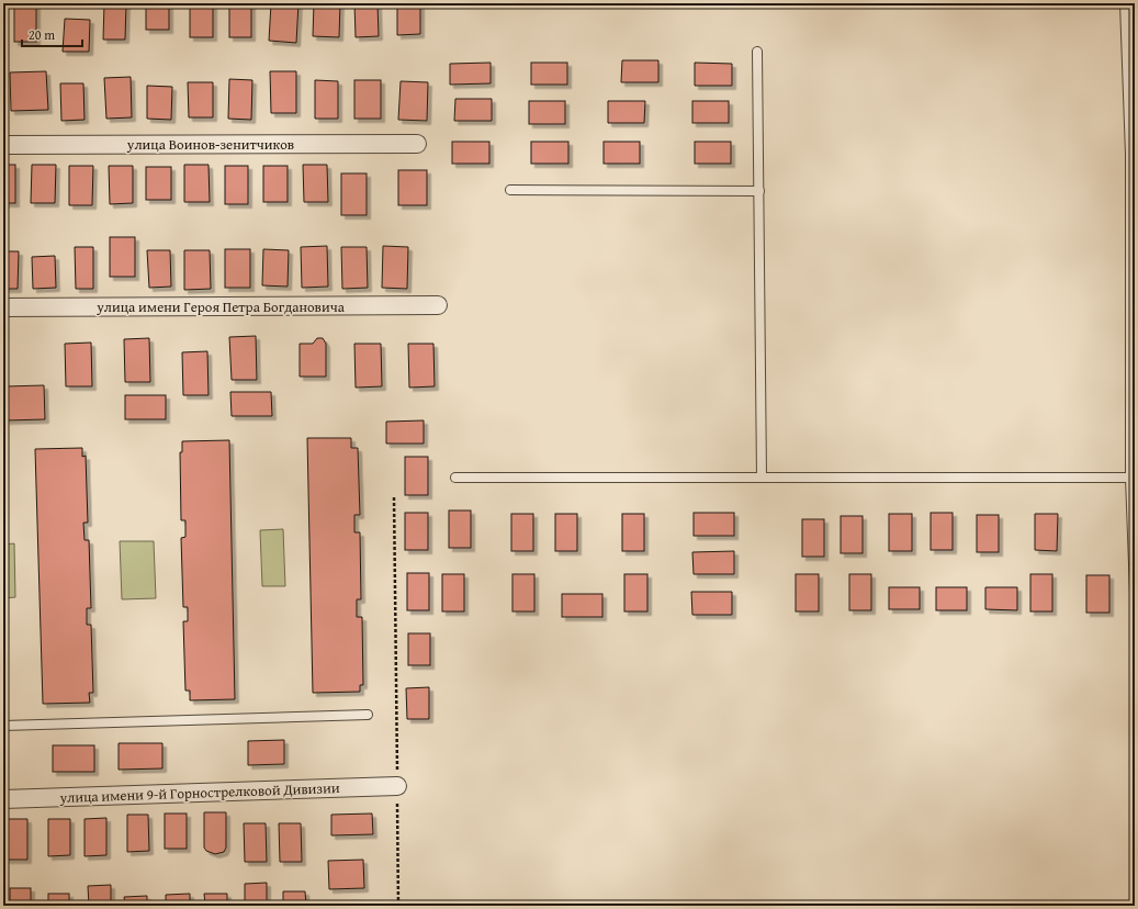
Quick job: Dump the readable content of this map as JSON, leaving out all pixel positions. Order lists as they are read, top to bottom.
{
  "streets": {
    "street": ["улица Воинов-зенитчиков", "улица имени Героя Петра Богдановича", "улица имени 9-й Горнострелковой Дивизии"]
  },
  "scale_bar": "20 m"
}
